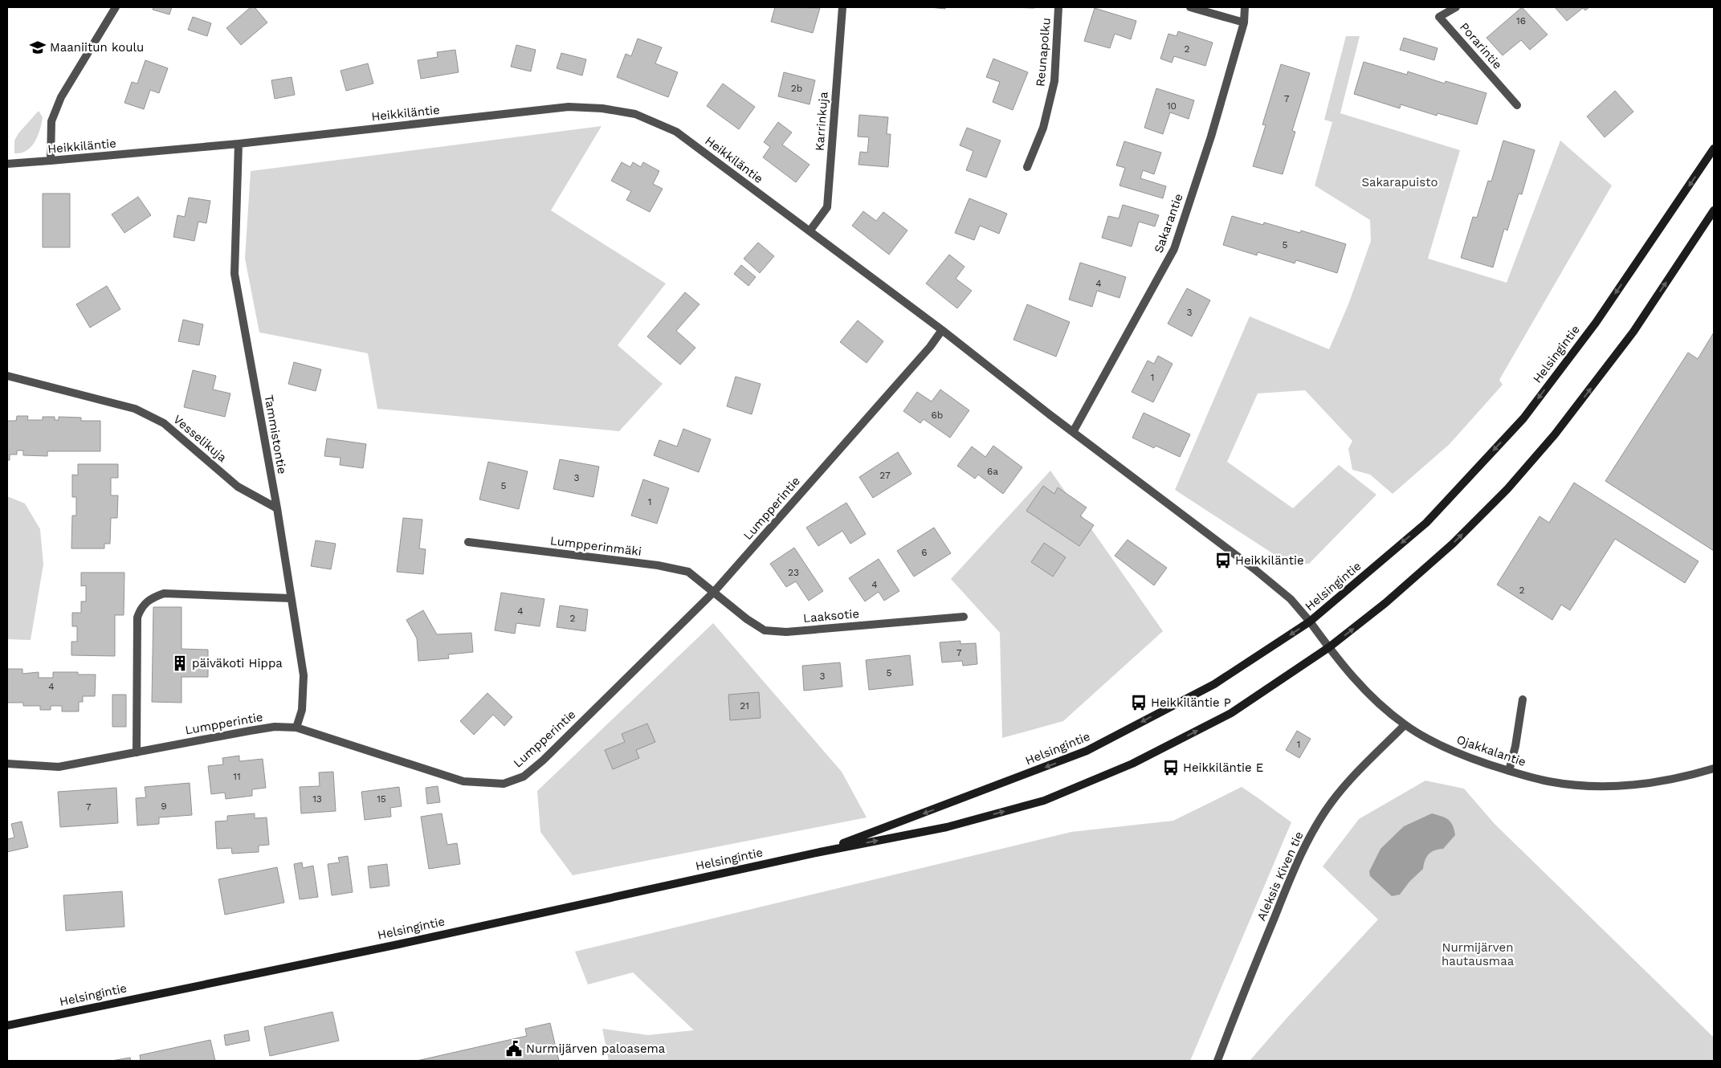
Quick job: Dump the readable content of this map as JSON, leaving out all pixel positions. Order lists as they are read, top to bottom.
{
  "streets": {
    "main road": ["Helsingintie"],
    "street": [
      "Porarintie",
      "Reunapolku",
      "Heikkiläntie",
      "Karrinkuja",
      "Sakarantie",
      "Tammistontie",
      "Vesselikuja",
      "Lumpperintie",
      "Lumpperinmäki",
      "Laaksotie",
      "Ojakkalantie",
      "Aleksis Kiven tie"
    ]
  },
  "crossings": [
    ["Heikkiläntie", "Karrinkuja"],
    ["Heikkiläntie", "Sakarantie"],
    ["Heikkiläntie", "Helsingintie"],
    ["Heikkiläntie", "Tammistontie"],
    ["Heikkiläntie", "Lumpperintie"],
    ["Heikkiläntie", "Ojakkalantie"],
    ["Helsingintie", "Ojakkalantie"],
    ["Tammistontie", "Vesselikuja"],
    ["Tammistontie", "Lumpperintie"],
    ["Lumpperintie", "Lumpperinmäki"],
    ["Lumpperintie", "Laaksotie"],
    ["Lumpperinmäki", "Laaksotie"],
    ["Ojakkalantie", "Aleksis Kiven tie"]
  ],
  "parks": ["Sakarapuisto", "Nurmijärven hautausmaa"],
  "places": {
    "school or university": ["Maaniitun koulu"],
    "bus stop": ["Heikkiläntie", "Heikkiläntie P", "Heikkiläntie E"],
    "building": ["päiväkoti Hippa"],
    "public building": ["Nurmijärven paloasema"]
  },
  "house_numbers": [
    "16",
    "2",
    "2b",
    "7",
    "10",
    "5",
    "4",
    "3",
    "1",
    "6b",
    "6a",
    "27",
    "3",
    "5",
    "1",
    "6",
    "23",
    "4",
    "2",
    "4",
    "2",
    "7",
    "5",
    "3",
    "4",
    "21",
    "1",
    "11",
    "13",
    "15",
    "9",
    "7"
  ]
}
